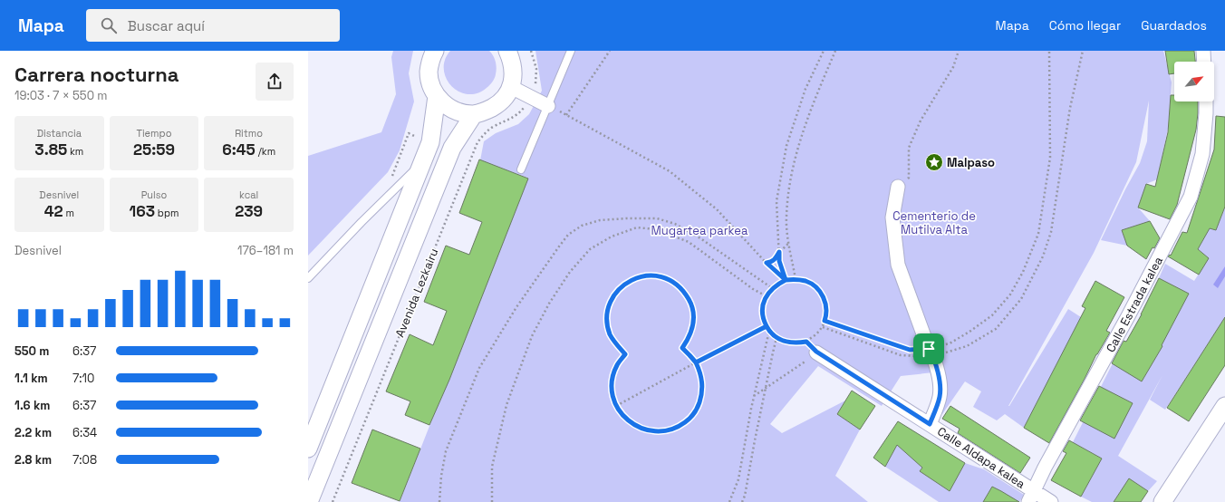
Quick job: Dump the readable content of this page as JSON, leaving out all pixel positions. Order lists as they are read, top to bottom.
{
  "streets": {
    "street": ["Avenida Lezkairu", "Calle Estrada kalea", "Calle Aldapa kalea"]
  },
  "crossings": [
    ["Calle Estrada kalea", "Calle Aldapa kalea"]
  ],
  "parks": ["Cementerio de Mutilva Alta", "Mugartea parkea"],
  "places": {
    "place": ["Malpaso"]
  },
  "north": "top right",
  "page": {
    "header": "Mapa",
    "search": "Buscar aquí",
    "nav": ["Mapa", "Cómo llegar", "Guardados"],
    "heading": ["Carrera nocturna", "19:03 · 7 × 550 m"],
    "stats": [
      ["Distancia", "3.85 km"],
      ["Tiempo", "25:59"],
      ["Ritmo", "6:45 /km"],
      ["Desnivel", "42 m"],
      ["Pulso", "163 bpm"],
      ["kcal", "239"]
    ],
    "chart": ["Desnivel", "176–181 m"],
    "list": [
      {
        "name": "550 m",
        "note": "6:37"
      },
      {
        "name": "1.1 km",
        "note": "7:10"
      },
      {
        "name": "1.6 km",
        "note": "6:37"
      },
      {
        "name": "2.2 km",
        "note": "6:34"
      },
      {
        "name": "2.8 km",
        "note": "7:08"
      }
    ]
  }
}
